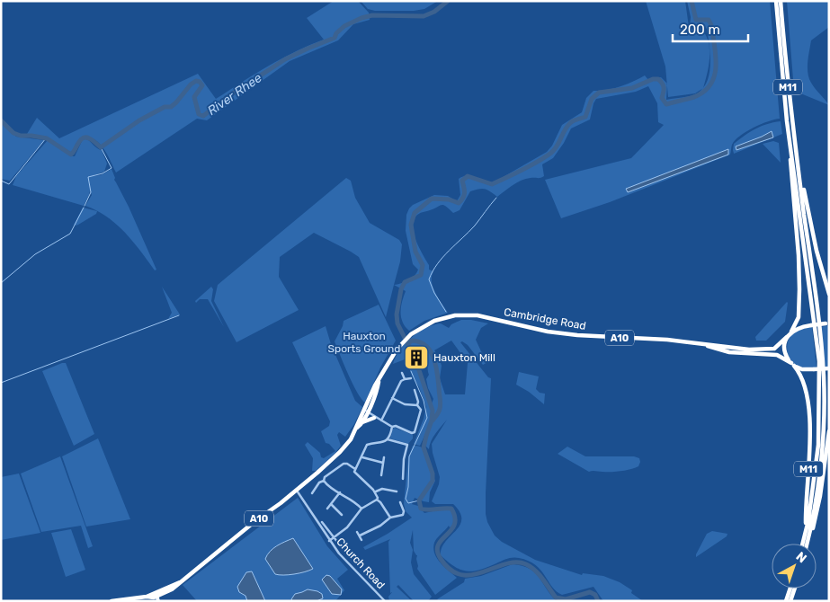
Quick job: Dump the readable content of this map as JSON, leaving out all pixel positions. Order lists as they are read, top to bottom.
{
  "streets": {
    "highway": ["M11", "Cambridge Road", "A10"],
    "street": ["Church Road"]
  },
  "crossings": [
    ["M11", "Cambridge Road"],
    ["Cambridge Road", "A10"],
    ["A10", "Church Road"]
  ],
  "water": ["River Rhee"],
  "parks": ["Hauxton Sports Ground"],
  "places": {
    "building": ["Hauxton Mill"]
  },
  "scale_bar": "200 m",
  "north": "top right"
}
